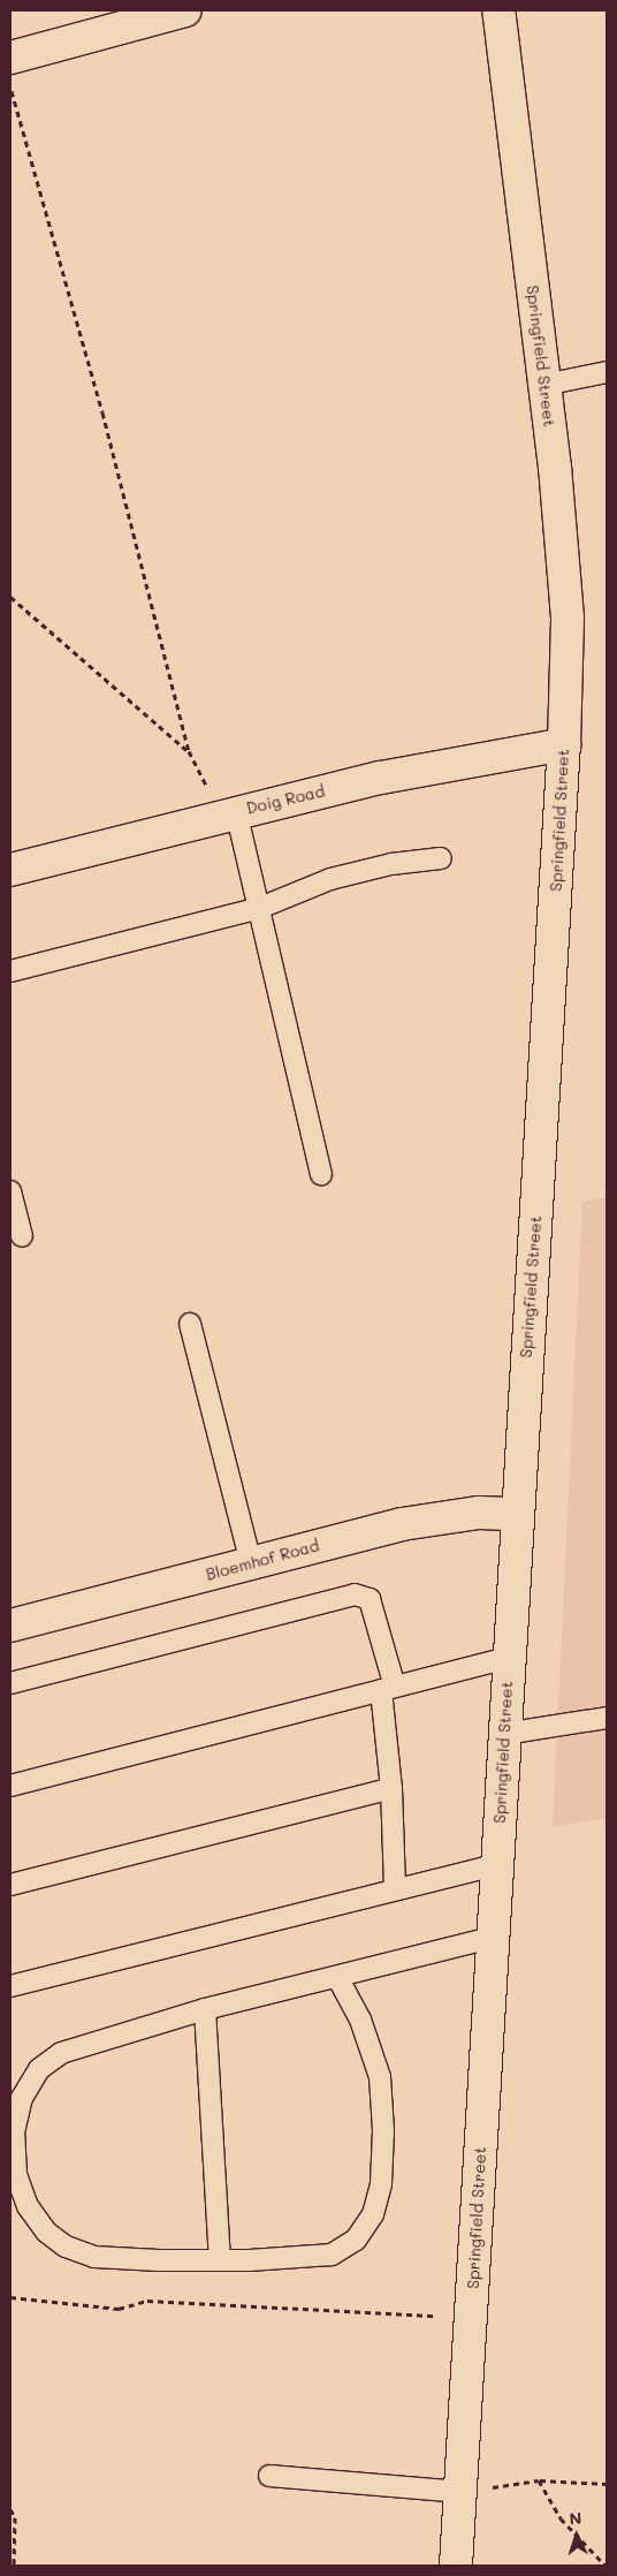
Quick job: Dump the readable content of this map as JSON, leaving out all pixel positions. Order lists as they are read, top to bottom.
{
  "streets": {
    "street": ["Springfield Street", "Doig Road", "Bloemhof Road"]
  },
  "crossings": [
    ["Springfield Street", "Doig Road"],
    ["Springfield Street", "Bloemhof Road"]
  ],
  "north": "top"
}
